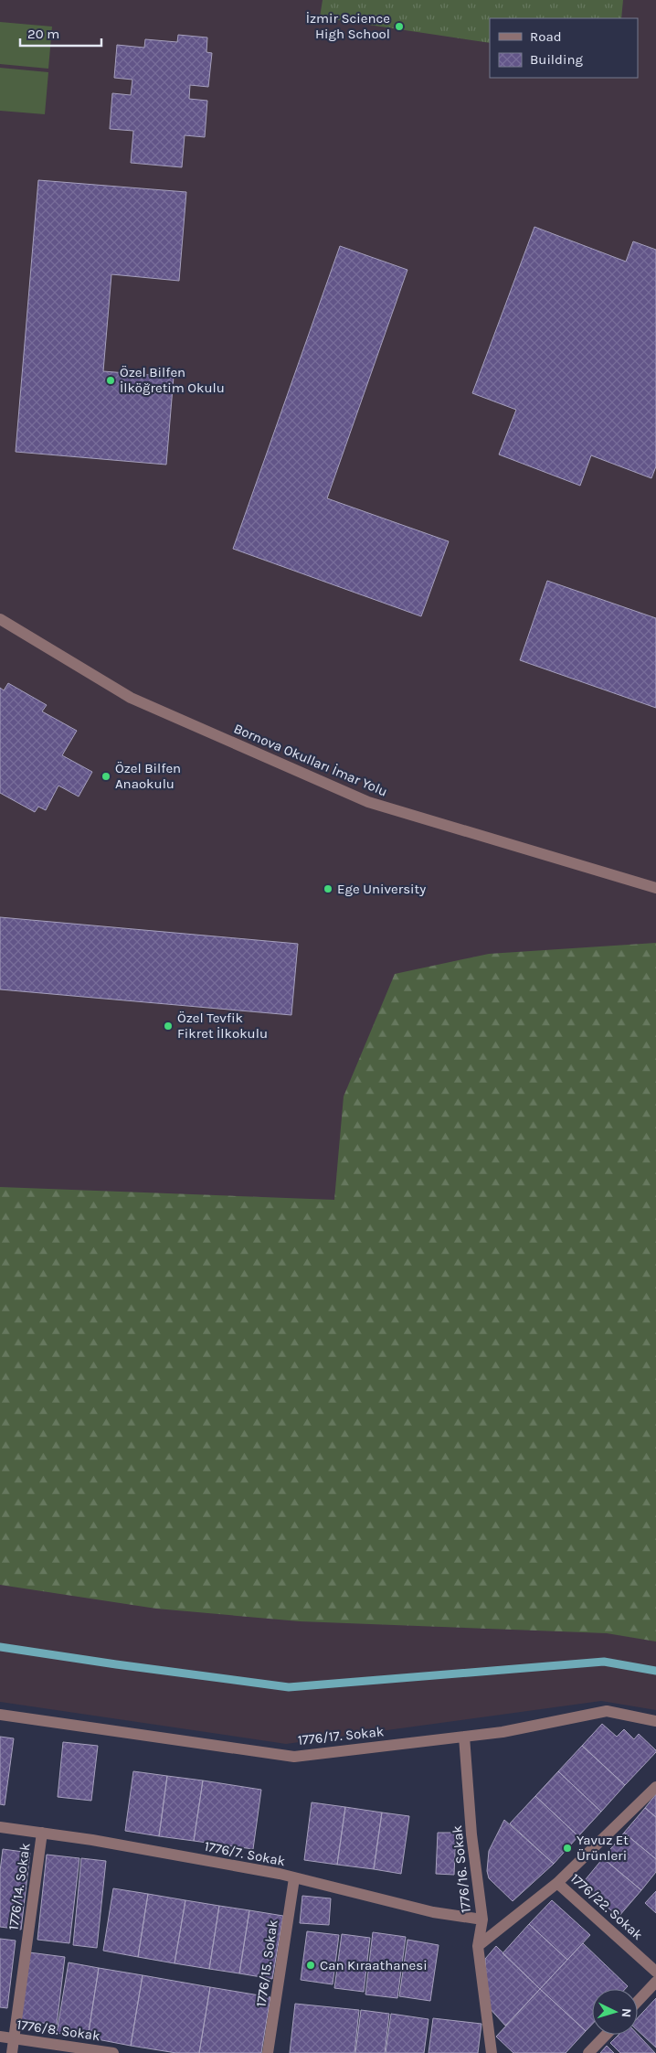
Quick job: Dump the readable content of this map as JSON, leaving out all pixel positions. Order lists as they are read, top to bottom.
{
  "streets": {
    "street": [
      "Bornova Okulları İmar Yolu",
      "1776/17. Sokak",
      "1776/7. Sokak",
      "1776/16. Sokak",
      "1776/14. Sokak",
      "1776/22. Sokak",
      "1776/15. Sokak",
      "1776/8. Sokak"
    ]
  },
  "crossings": [
    ["1776/17. Sokak", "1776/16. Sokak"],
    ["1776/7. Sokak", "1776/16. Sokak"],
    ["1776/7. Sokak", "1776/14. Sokak"],
    ["1776/7. Sokak", "1776/15. Sokak"],
    ["1776/14. Sokak", "1776/8. Sokak"]
  ],
  "places": [
    "İzmir Science High School",
    "Özel Bilfen İlköğretim Okulu",
    "Özel Bilfen Anaokulu",
    "Ege University",
    "Özel Tevfik Fikret İlkokulu",
    "Yavuz Et Ürünleri",
    "Can Kıraathanesi"
  ],
  "legend": ["Road", "Building"],
  "scale_bar": "20 m",
  "north": "right"
}
